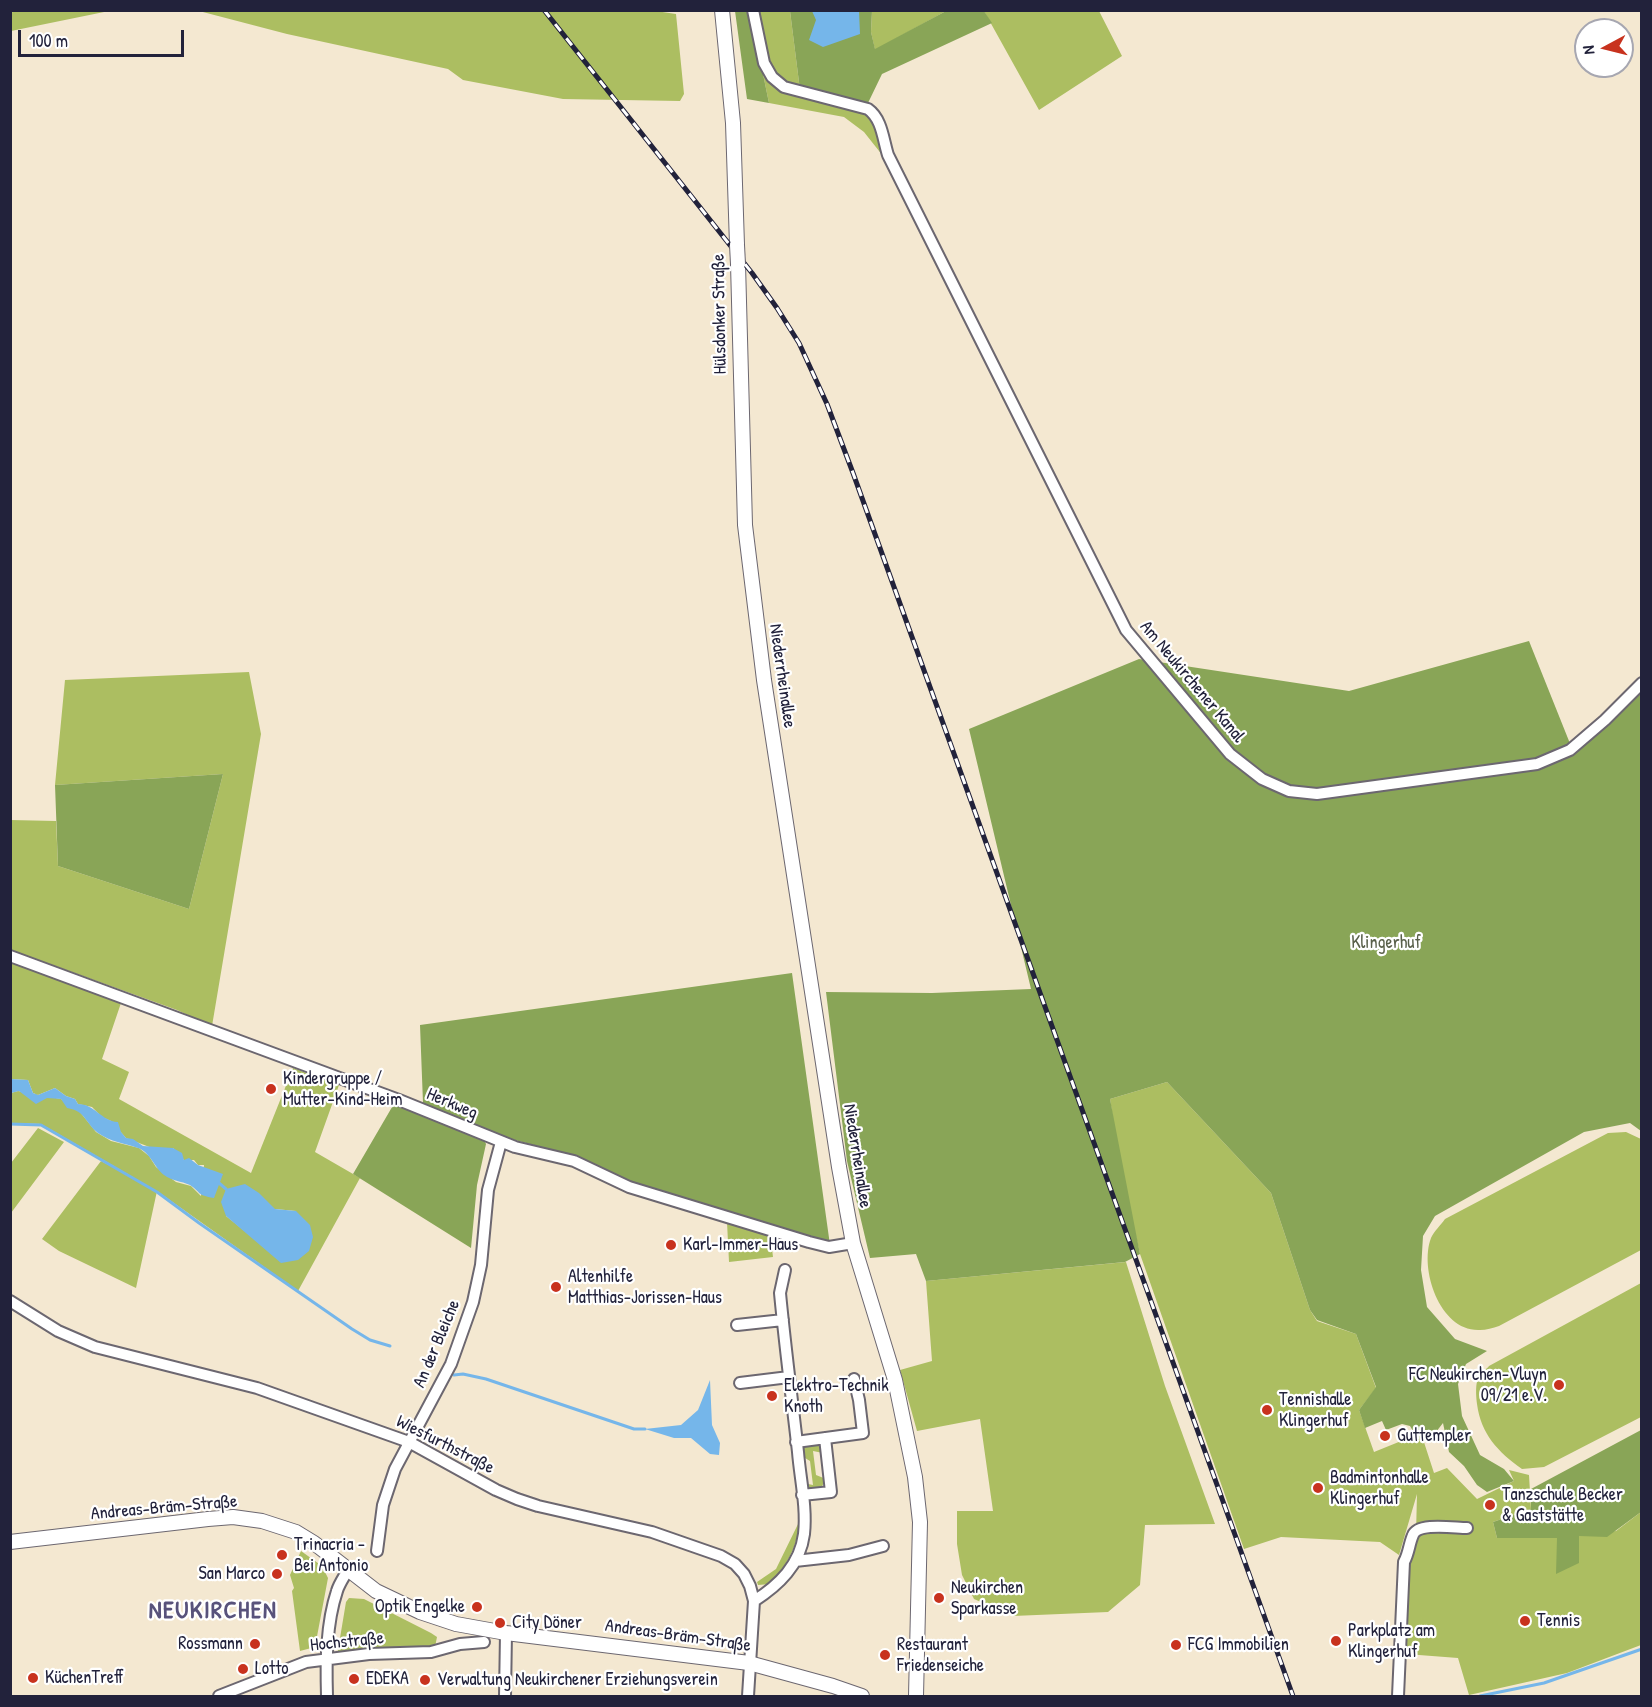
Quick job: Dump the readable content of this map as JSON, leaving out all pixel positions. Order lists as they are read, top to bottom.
{
  "streets": {
    "main road": ["Hülsdonker Straße", "Niederrheinallee", "Andreas-Bräm-Straße"],
    "street": [
      "Am Neukirchener Kanal",
      "Herkweg",
      "An der Bleiche",
      "Wiesfurthstraße",
      "Hochstraße"
    ]
  },
  "crossings": [
    ["Hülsdonker Straße", "Niederrheinallee"],
    ["Niederrheinallee", "Herkweg"],
    ["Herkweg", "An der Bleiche"],
    ["An der Bleiche", "Wiesfurthstraße"],
    ["Wiesfurthstraße", "Andreas-Bräm-Straße"]
  ],
  "districts": ["NEUKIRCHEN"],
  "parks": ["Klingerhuf"],
  "places": [
    "Kindergruppe / Mutter-Kind-Heim",
    "Karl-Immer-Haus",
    "Altenhilfe Matthias-Jorissen-Haus",
    "FC Neukirchen-Vluyn 09/21 e.V.",
    "Elektro-Technik Knoth",
    "Tennishalle Klingerhuf",
    "Guttempler",
    "Badmintonhalle Klingerhuf",
    "Tanzschule Becker & Gaststätte",
    "Trinacria - Bei Antonio",
    "San Marco",
    "Neukirchen Sparkasse",
    "Optik Engelke",
    "Tennis",
    "City Döner",
    "Parkplatz am Klingerhuf",
    "Rossmann",
    "FCG Immobilien",
    "Restaurant Friedenseiche",
    "Lotto",
    "KüchenTreff",
    "EDEKA",
    "Verwaltung Neukirchener Erziehungsverein"
  ],
  "scale_bar": "100 m",
  "north": "left"
}
